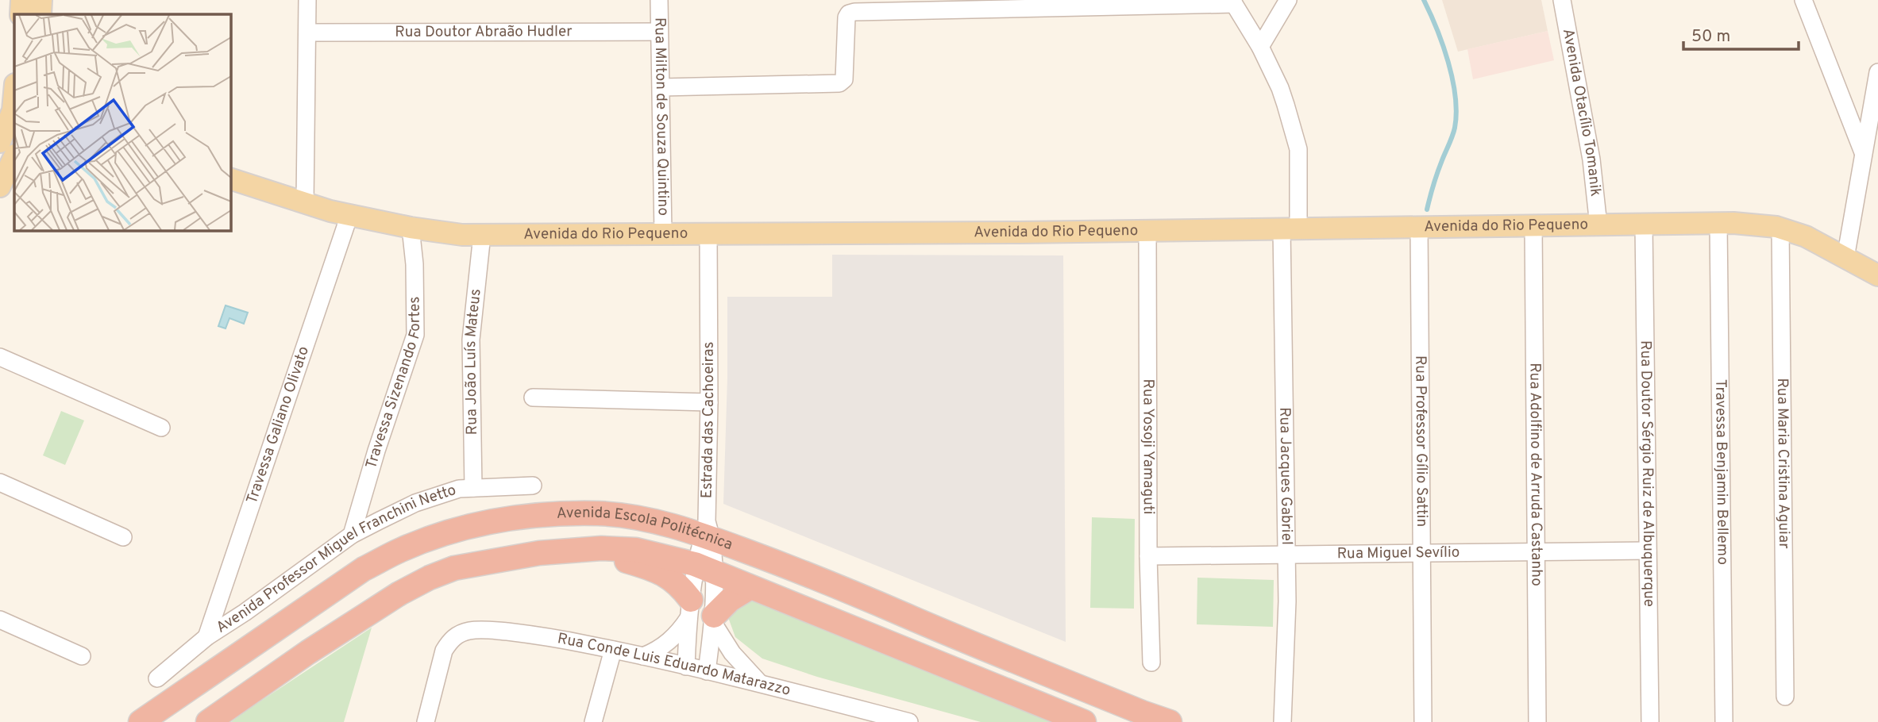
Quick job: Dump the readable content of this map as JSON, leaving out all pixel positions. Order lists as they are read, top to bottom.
{
  "streets": {
    "highway": ["Avenida Escola Politécnica"],
    "main road": ["Avenida do Rio Pequeno"],
    "street": [
      "Rua Doutor Abraão Hudler",
      "Avenida Otacílio Tomanik",
      "Rua Milton de Souza Quintino",
      "Rua João Luís Mateus",
      "Travessa Sizenando Fortes",
      "Estrada das Cachoeiras",
      "Travessa Galiano Olivato",
      "Rua Professor Gílio Sattin",
      "Rua Yosoji Yamaguti",
      "Rua Maria Cristina Aguiar",
      "Travessa Benjamin Bellemo",
      "Rua Doutor Sérgio Ruiz de Albuquerque",
      "Rua Adolfino de Arruda Castanho",
      "Rua Jacques Gabriel",
      "Rua Miguel Sevílio",
      "Avenida Professor Miguel Franchini Netto",
      "Rua Conde Luis Eduardo Matarazzo"
    ]
  },
  "crossings": [
    ["Rua Doutor Abraão Hudler", "Rua Milton de Souza Quintino"],
    ["Avenida Otacílio Tomanik", "Avenida do Rio Pequeno"],
    ["Rua Milton de Souza Quintino", "Avenida do Rio Pequeno"],
    ["Avenida do Rio Pequeno", "Rua João Luís Mateus"],
    ["Avenida do Rio Pequeno", "Travessa Sizenando Fortes"],
    ["Avenida do Rio Pequeno", "Estrada das Cachoeiras"],
    ["Avenida do Rio Pequeno", "Travessa Galiano Olivato"],
    ["Avenida do Rio Pequeno", "Rua Professor Gílio Sattin"],
    ["Avenida do Rio Pequeno", "Rua Yosoji Yamaguti"],
    ["Avenida do Rio Pequeno", "Rua Maria Cristina Aguiar"],
    ["Avenida do Rio Pequeno", "Travessa Benjamin Bellemo"],
    ["Avenida do Rio Pequeno", "Rua Doutor Sérgio Ruiz de Albuquerque"],
    ["Avenida do Rio Pequeno", "Rua Adolfino de Arruda Castanho"],
    ["Avenida do Rio Pequeno", "Rua Jacques Gabriel"],
    ["Rua João Luís Mateus", "Avenida Professor Miguel Franchini Netto"],
    ["Travessa Sizenando Fortes", "Avenida Professor Miguel Franchini Netto"],
    ["Estrada das Cachoeiras", "Avenida Escola Politécnica"],
    ["Estrada das Cachoeiras", "Rua Conde Luis Eduardo Matarazzo"],
    ["Travessa Galiano Olivato", "Avenida Professor Miguel Franchini Netto"],
    ["Rua Professor Gílio Sattin", "Rua Miguel Sevílio"],
    ["Rua Yosoji Yamaguti", "Rua Miguel Sevílio"],
    ["Rua Doutor Sérgio Ruiz de Albuquerque", "Rua Miguel Sevílio"],
    ["Rua Adolfino de Arruda Castanho", "Rua Miguel Sevílio"],
    ["Rua Jacques Gabriel", "Rua Miguel Sevílio"]
  ],
  "scale_bar": "50 m"
}
